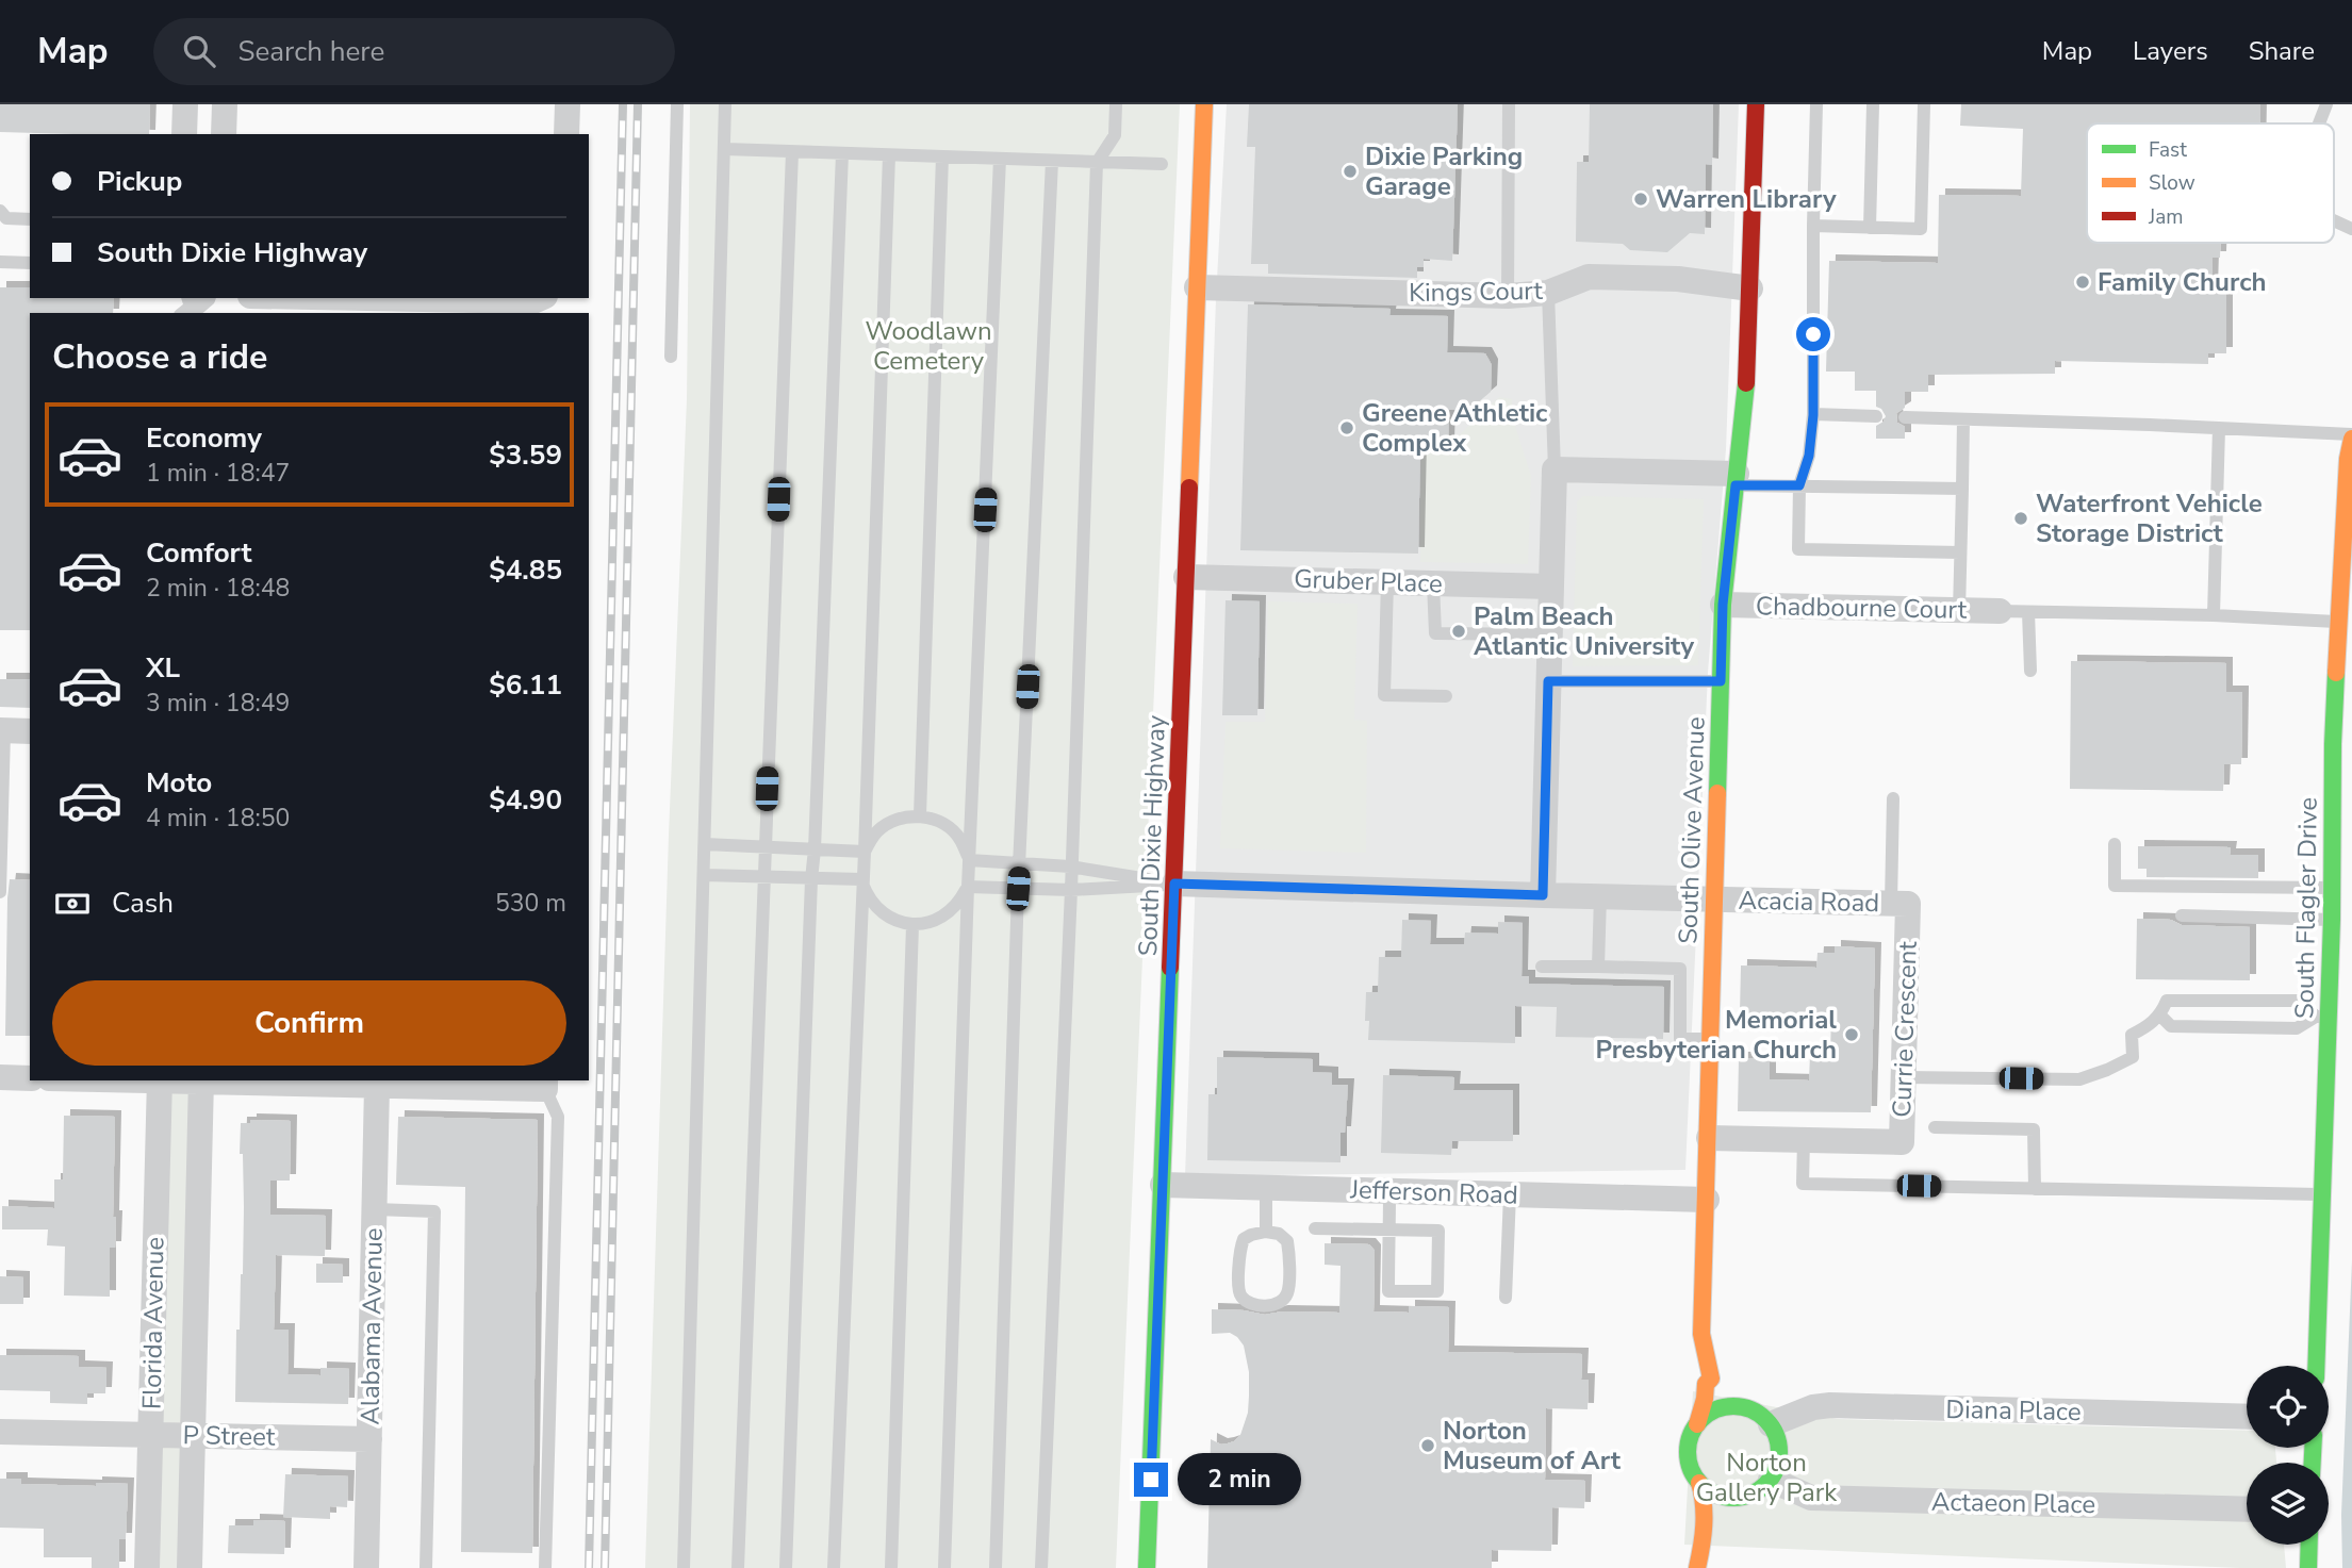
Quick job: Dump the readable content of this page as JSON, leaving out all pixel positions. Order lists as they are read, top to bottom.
{
  "streets": {
    "street": [
      "Kings Court",
      "Gruber Place",
      "Chadbourne Court",
      "South Olive Avenue",
      "South Dixie Highway",
      "Acacia Road",
      "South Flagler Drive",
      "Currie Crescent",
      "Jefferson Road",
      "Florida Avenue",
      "Alabama Avenue",
      "Diana Place",
      "P Street",
      "Actaeon Place"
    ]
  },
  "crossings": [
    ["Kings Court", "South Olive Avenue"],
    ["Kings Court", "South Dixie Highway"],
    ["Gruber Place", "South Dixie Highway"],
    ["Chadbourne Court", "South Olive Avenue"],
    ["South Olive Avenue", "Acacia Road"],
    ["South Olive Avenue", "Currie Crescent"],
    ["South Olive Avenue", "Jefferson Road"],
    ["South Olive Avenue", "Diana Place"],
    ["South Olive Avenue", "Actaeon Place"],
    ["South Dixie Highway", "Acacia Road"],
    ["South Dixie Highway", "Jefferson Road"],
    ["Acacia Road", "Currie Crescent"],
    ["Florida Avenue", "P Street"],
    ["Alabama Avenue", "P Street"],
    ["Diana Place", "Actaeon Place"]
  ],
  "parks": ["Woodlawn Cemetery", "Norton Gallery Park"],
  "places": [
    "Dixie Parking Garage",
    "Warren Library",
    "Family Church",
    "Greene Athletic Complex",
    "Waterfront Vehicle Storage District",
    "Palm Beach Atlantic University",
    "Memorial Presbyterian Church",
    "Norton Museum of Art"
  ],
  "legend": ["Fast", "Slow", "Jam"],
  "page": {
    "header": "Map",
    "search": "Search here",
    "nav": ["Map", "Layers", "Share"],
    "banner": ["Pickup", "South Dixie Highway"],
    "heading": "Choose a ride",
    "list": [
      {
        "name": "Economy",
        "note": "1 min · 18:47",
        "value": "$3.59"
      },
      {
        "name": "Comfort",
        "note": "2 min · 18:48",
        "value": "$4.85"
      },
      {
        "name": "XL",
        "note": "3 min · 18:49",
        "value": "$6.11"
      },
      {
        "name": "Moto",
        "note": "4 min · 18:50",
        "value": "$4.90"
      }
    ],
    "pay": ["Cash", "530 m"],
    "buttons": "Confirm",
    "bubble": "2 min"
  }
}
